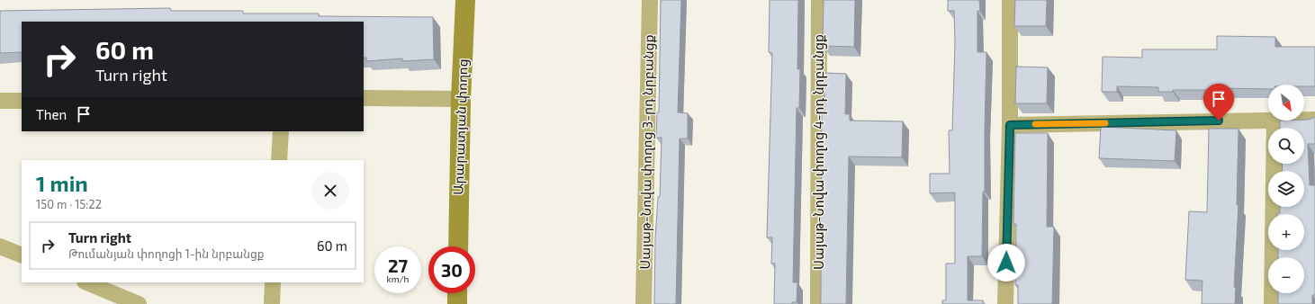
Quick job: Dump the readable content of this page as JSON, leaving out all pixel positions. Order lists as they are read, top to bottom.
{
  "streets": {
    "main road": ["Արարատյան փողոց"],
    "street": ["Սայաթ-Նովա փողոց 3-րդ նրբանցք", "Սայաթ-Նովա փողոց 4-րդ նրբանցք"]
  },
  "north": "bottom right",
  "page": {
    "turn": ["60 m", "Turn right"],
    "map_buttons": ["+", "−"],
    "then": "Then",
    "heading": ["1 min", "150 m · 15:22"],
    "list": [
      {
        "name": "Turn right",
        "note": "Թումանյան փողոցի 1-ին նրբանցք",
        "value": "60 m"
      }
    ],
    "speed": "27 km/h",
    "limit": "30"
  }
}
